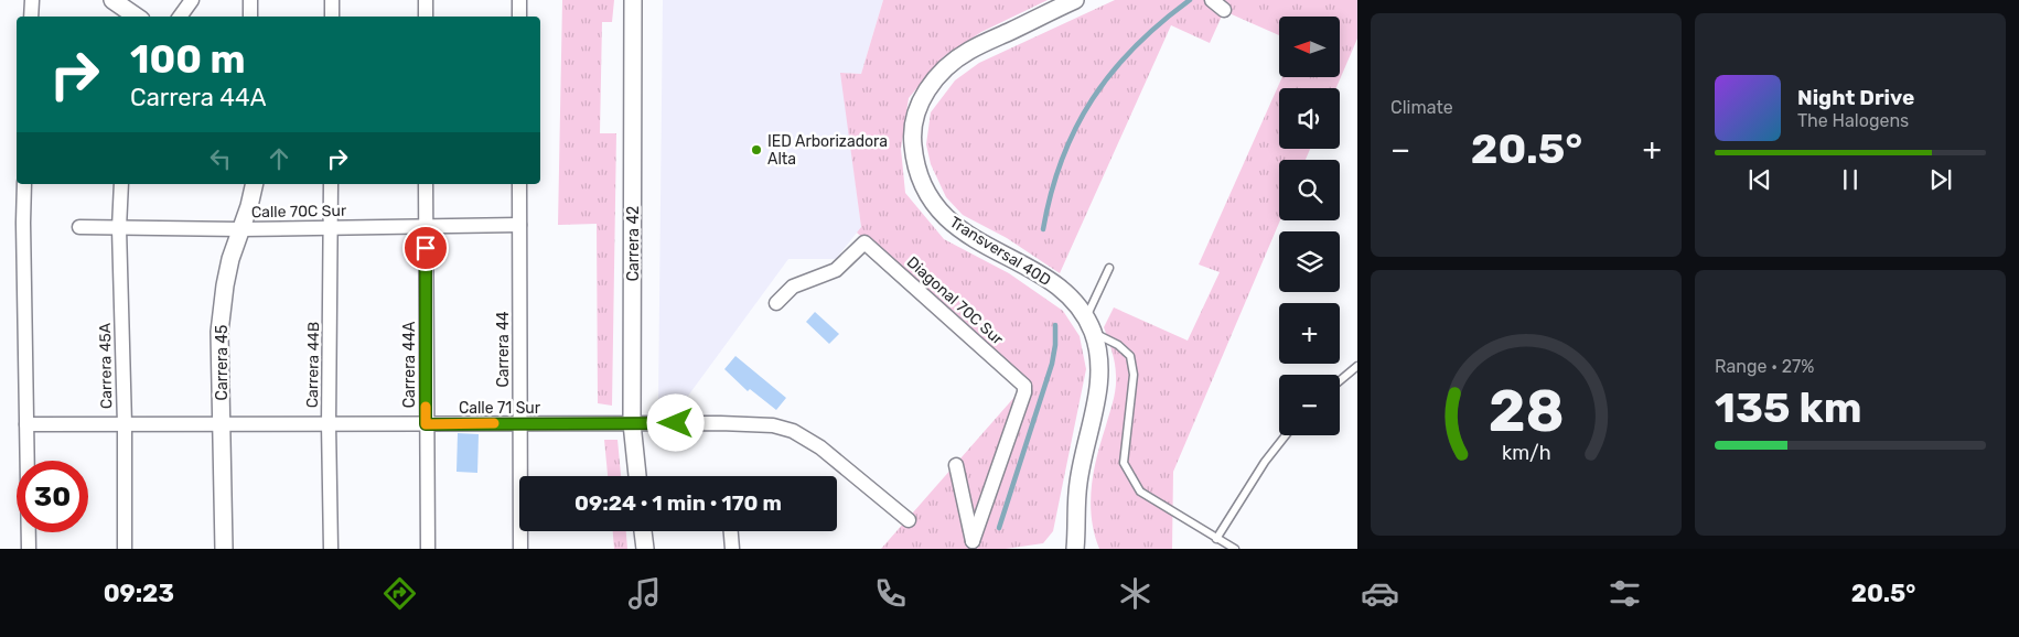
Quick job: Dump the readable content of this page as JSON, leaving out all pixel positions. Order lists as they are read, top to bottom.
{
  "streets": {
    "street": [
      "Calle 70C Sur",
      "Carrera 42",
      "Transversal 40D",
      "Diagonal 70C Sur",
      "Carrera 44",
      "Carrera 45",
      "Carrera 44B",
      "Carrera 44A",
      "Carrera 45A",
      "Calle 71 Sur"
    ]
  },
  "crossings": [
    ["Calle 70C Sur", "Carrera 44"],
    ["Calle 70C Sur", "Carrera 45"],
    ["Calle 70C Sur", "Carrera 44B"],
    ["Calle 70C Sur", "Carrera 44A"],
    ["Calle 70C Sur", "Carrera 45A"],
    ["Carrera 42", "Calle 71 Sur"],
    ["Carrera 44", "Calle 71 Sur"],
    ["Carrera 45", "Calle 71 Sur"],
    ["Carrera 44B", "Calle 71 Sur"],
    ["Carrera 44A", "Calle 71 Sur"],
    ["Carrera 45A", "Calle 71 Sur"]
  ],
  "places": ["IED Arborizadora Alta"],
  "north": "left",
  "page": {
    "tile": [
      "Climate",
      ["Range · 27%", "135 km"]
    ],
    "map_buttons": ["+", "−"],
    "turn": ["100 m", "Carrera 44A"],
    "song": ["Night Drive", "The Halogens"],
    "heat": ["−", "20.5°", "+"],
    "limit": "30",
    "trip": "09:24 · 1 min · 170 m",
    "tabs": ["09:23", "20.5°"],
    "gauge": ["28", "km/h"]
  }
}
